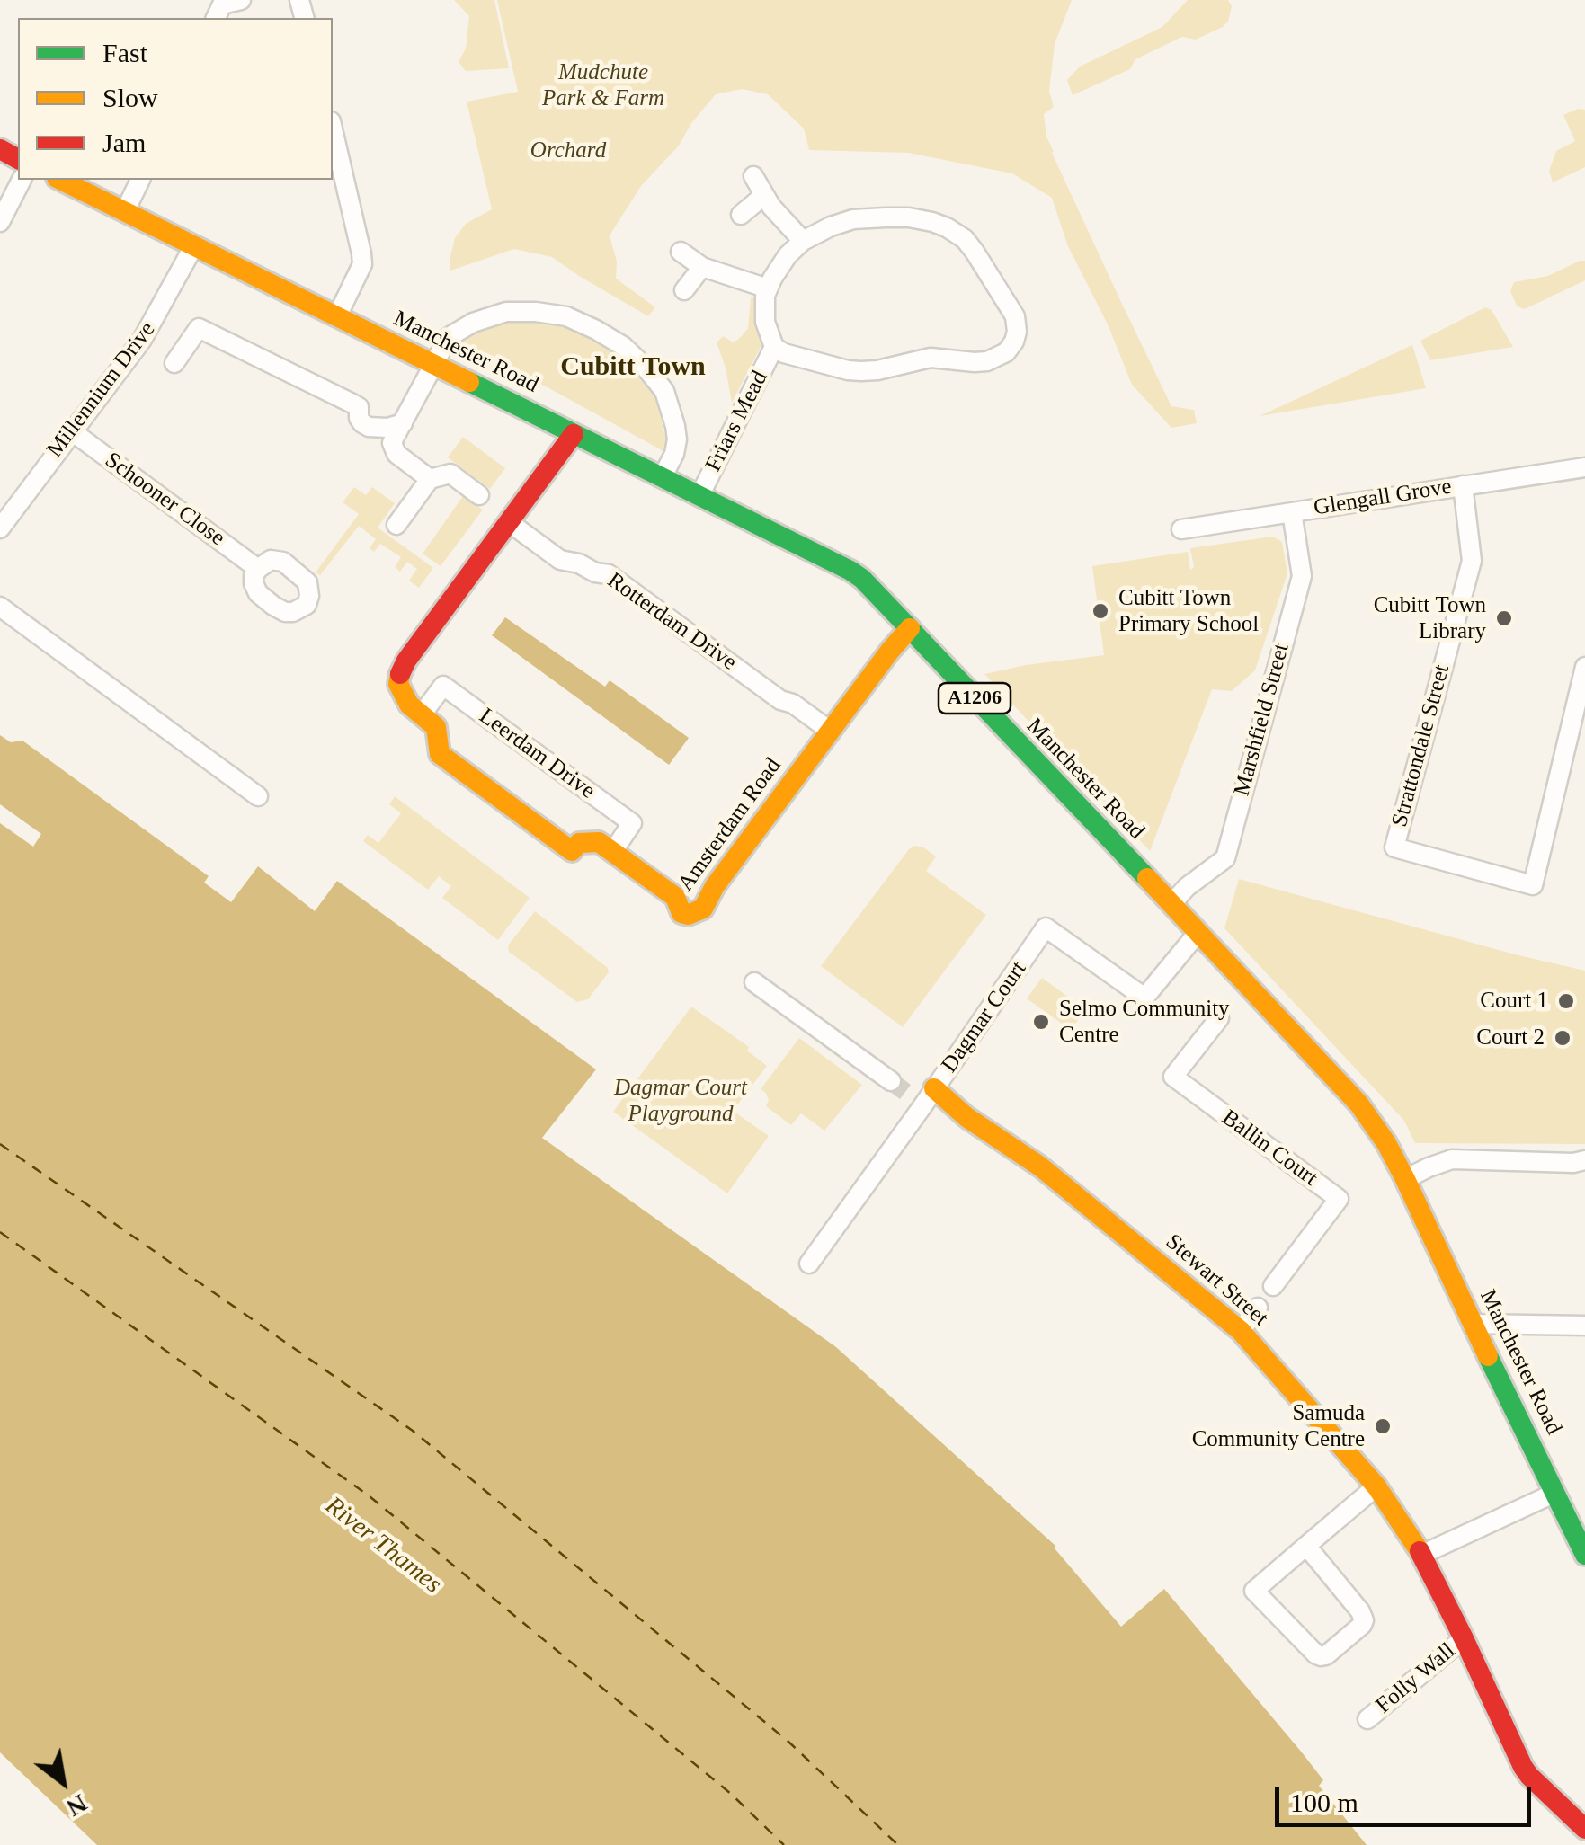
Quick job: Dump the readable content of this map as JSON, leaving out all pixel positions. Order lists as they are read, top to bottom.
{
  "streets": {
    "main road": [
      "Manchester Road",
      "A1206",
      "Amsterdam Road",
      "Stewart Street"
    ],
    "street": [
      "Millennium Drive",
      "Friars Mead",
      "Glengall Grove",
      "Schooner Close",
      "Rotterdam Drive",
      "Marshfield Street",
      "Strattondale Street",
      "Leerdam Drive",
      "Dagmar Court",
      "Ballin Court",
      "Folly Wall"
    ]
  },
  "crossings": [
    ["Manchester Road", "Millennium Drive"],
    ["Manchester Road", "Friars Mead"],
    ["Manchester Road", "Marshfield Street"],
    ["Manchester Road", "Amsterdam Road"],
    ["Manchester Road", "Dagmar Court"],
    ["Millennium Drive", "Schooner Close"],
    ["Glengall Grove", "Marshfield Street"],
    ["Glengall Grove", "Strattondale Street"],
    ["Rotterdam Drive", "Amsterdam Road"],
    ["Leerdam Drive", "Amsterdam Road"],
    ["Dagmar Court", "Stewart Street"],
    ["Stewart Street", "Folly Wall"]
  ],
  "districts": ["Cubitt Town"],
  "water": ["River Thames"],
  "parks": ["Mudchute Park & Farm", "Orchard", "Dagmar Court Playground"],
  "places": [
    "Cubitt Town Primary School",
    "Cubitt Town Library",
    "Court 1",
    "Selmo Community Centre",
    "Court 2",
    "Samuda Community Centre"
  ],
  "legend": ["Fast", "Slow", "Jam"],
  "scale_bar": "100 m",
  "north": "bottom right"
}
